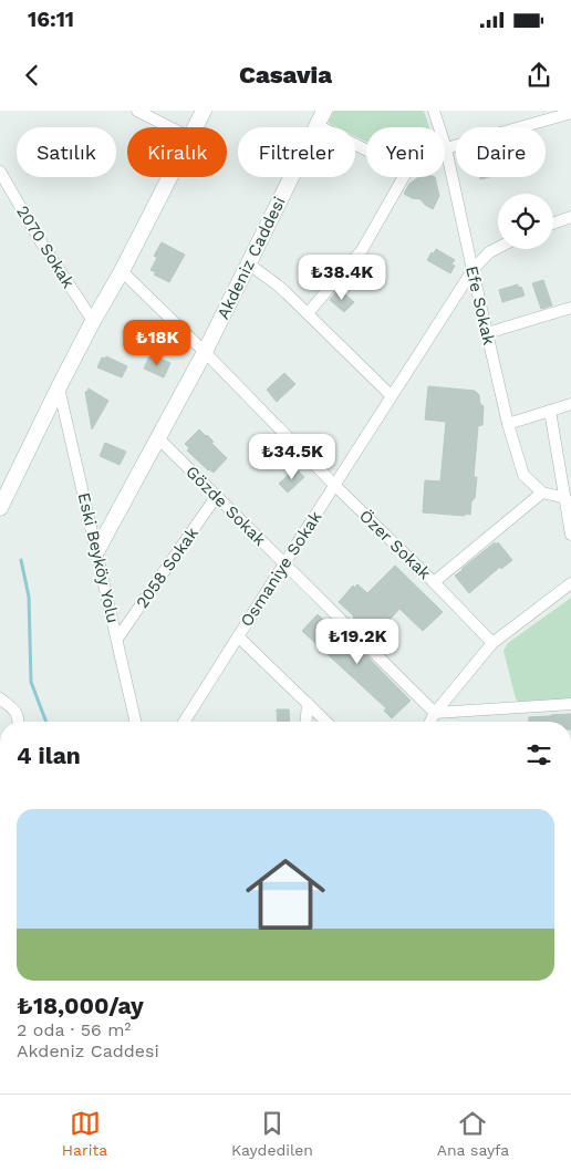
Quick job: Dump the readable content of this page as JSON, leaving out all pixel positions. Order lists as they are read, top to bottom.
{
  "streets": {
    "main road": ["Akdeniz Caddesi"],
    "street": [
      "2070 Sokak",
      "Efe Sokak",
      "Gözde Sokak",
      "Özer Sokak",
      "Eski Beyköy Yolu",
      "2058 Sokak",
      "Osmaniye Sokak"
    ]
  },
  "crossings": [
    ["Akdeniz Caddesi", "Gözde Sokak"],
    ["Akdeniz Caddesi", "Özer Sokak"],
    ["Akdeniz Caddesi", "Eski Beyköy Yolu"],
    ["Efe Sokak", "Osmaniye Sokak"],
    ["Gözde Sokak", "2058 Sokak"],
    ["Gözde Sokak", "Osmaniye Sokak"],
    ["Özer Sokak", "Osmaniye Sokak"],
    ["Eski Beyköy Yolu", "2058 Sokak"]
  ],
  "page": {
    "status": "16:11",
    "header": "Casavia",
    "chip": [
      "Satılık",
      "Kiralık",
      "Filtreler",
      "Yeni",
      "Daire"
    ],
    "price": [
      "₺38.4K",
      "₺18K",
      "₺34.5K",
      "₺19.2K"
    ],
    "heading": "4 ilan",
    "list": [
      {
        "name": "₺18,000/ay",
        "note": "2 oda · 56 m² · Akdeniz Caddesi"
      }
    ],
    "tabs": ["Harita", "Kaydedilen", "Ana sayfa"]
  }
}
